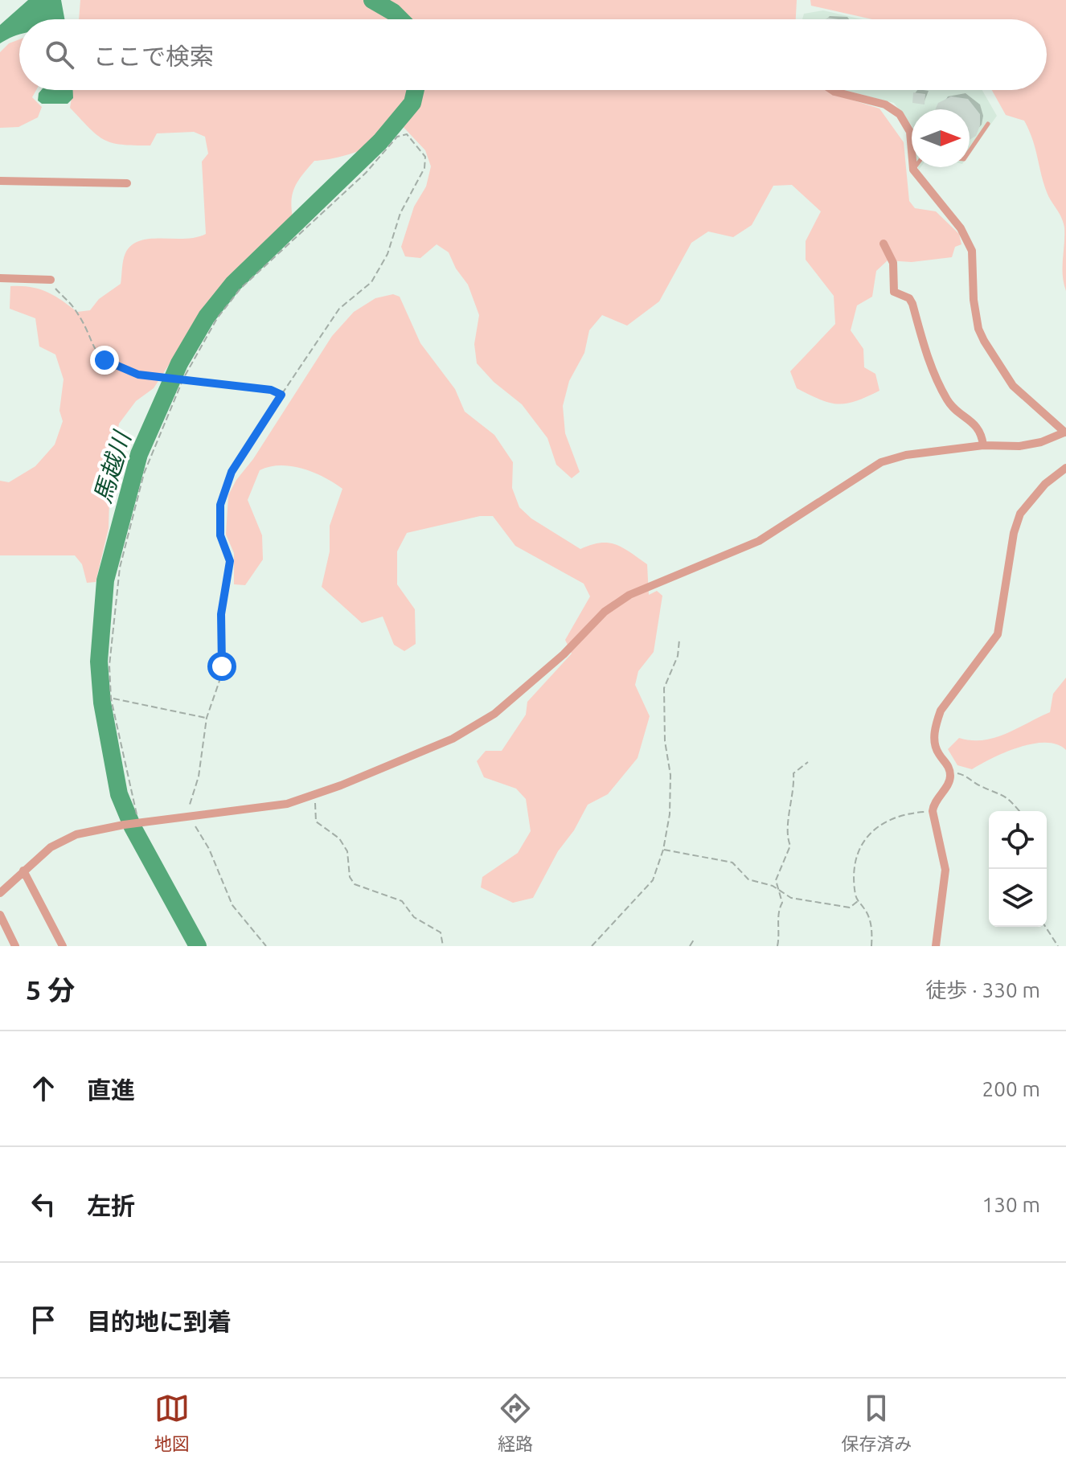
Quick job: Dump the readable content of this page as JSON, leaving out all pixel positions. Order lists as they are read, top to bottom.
{
  "water": ["馬越川"],
  "north": "right",
  "page": {
    "search": "ここで検索",
    "heading": ["5 分", "徒歩 · 330 m"],
    "list": [
      ["直進", "200 m"],
      ["左折", "130 m"],
      "目的地に到着"
    ],
    "nav": ["地図", "経路", "保存済み"]
  }
}
